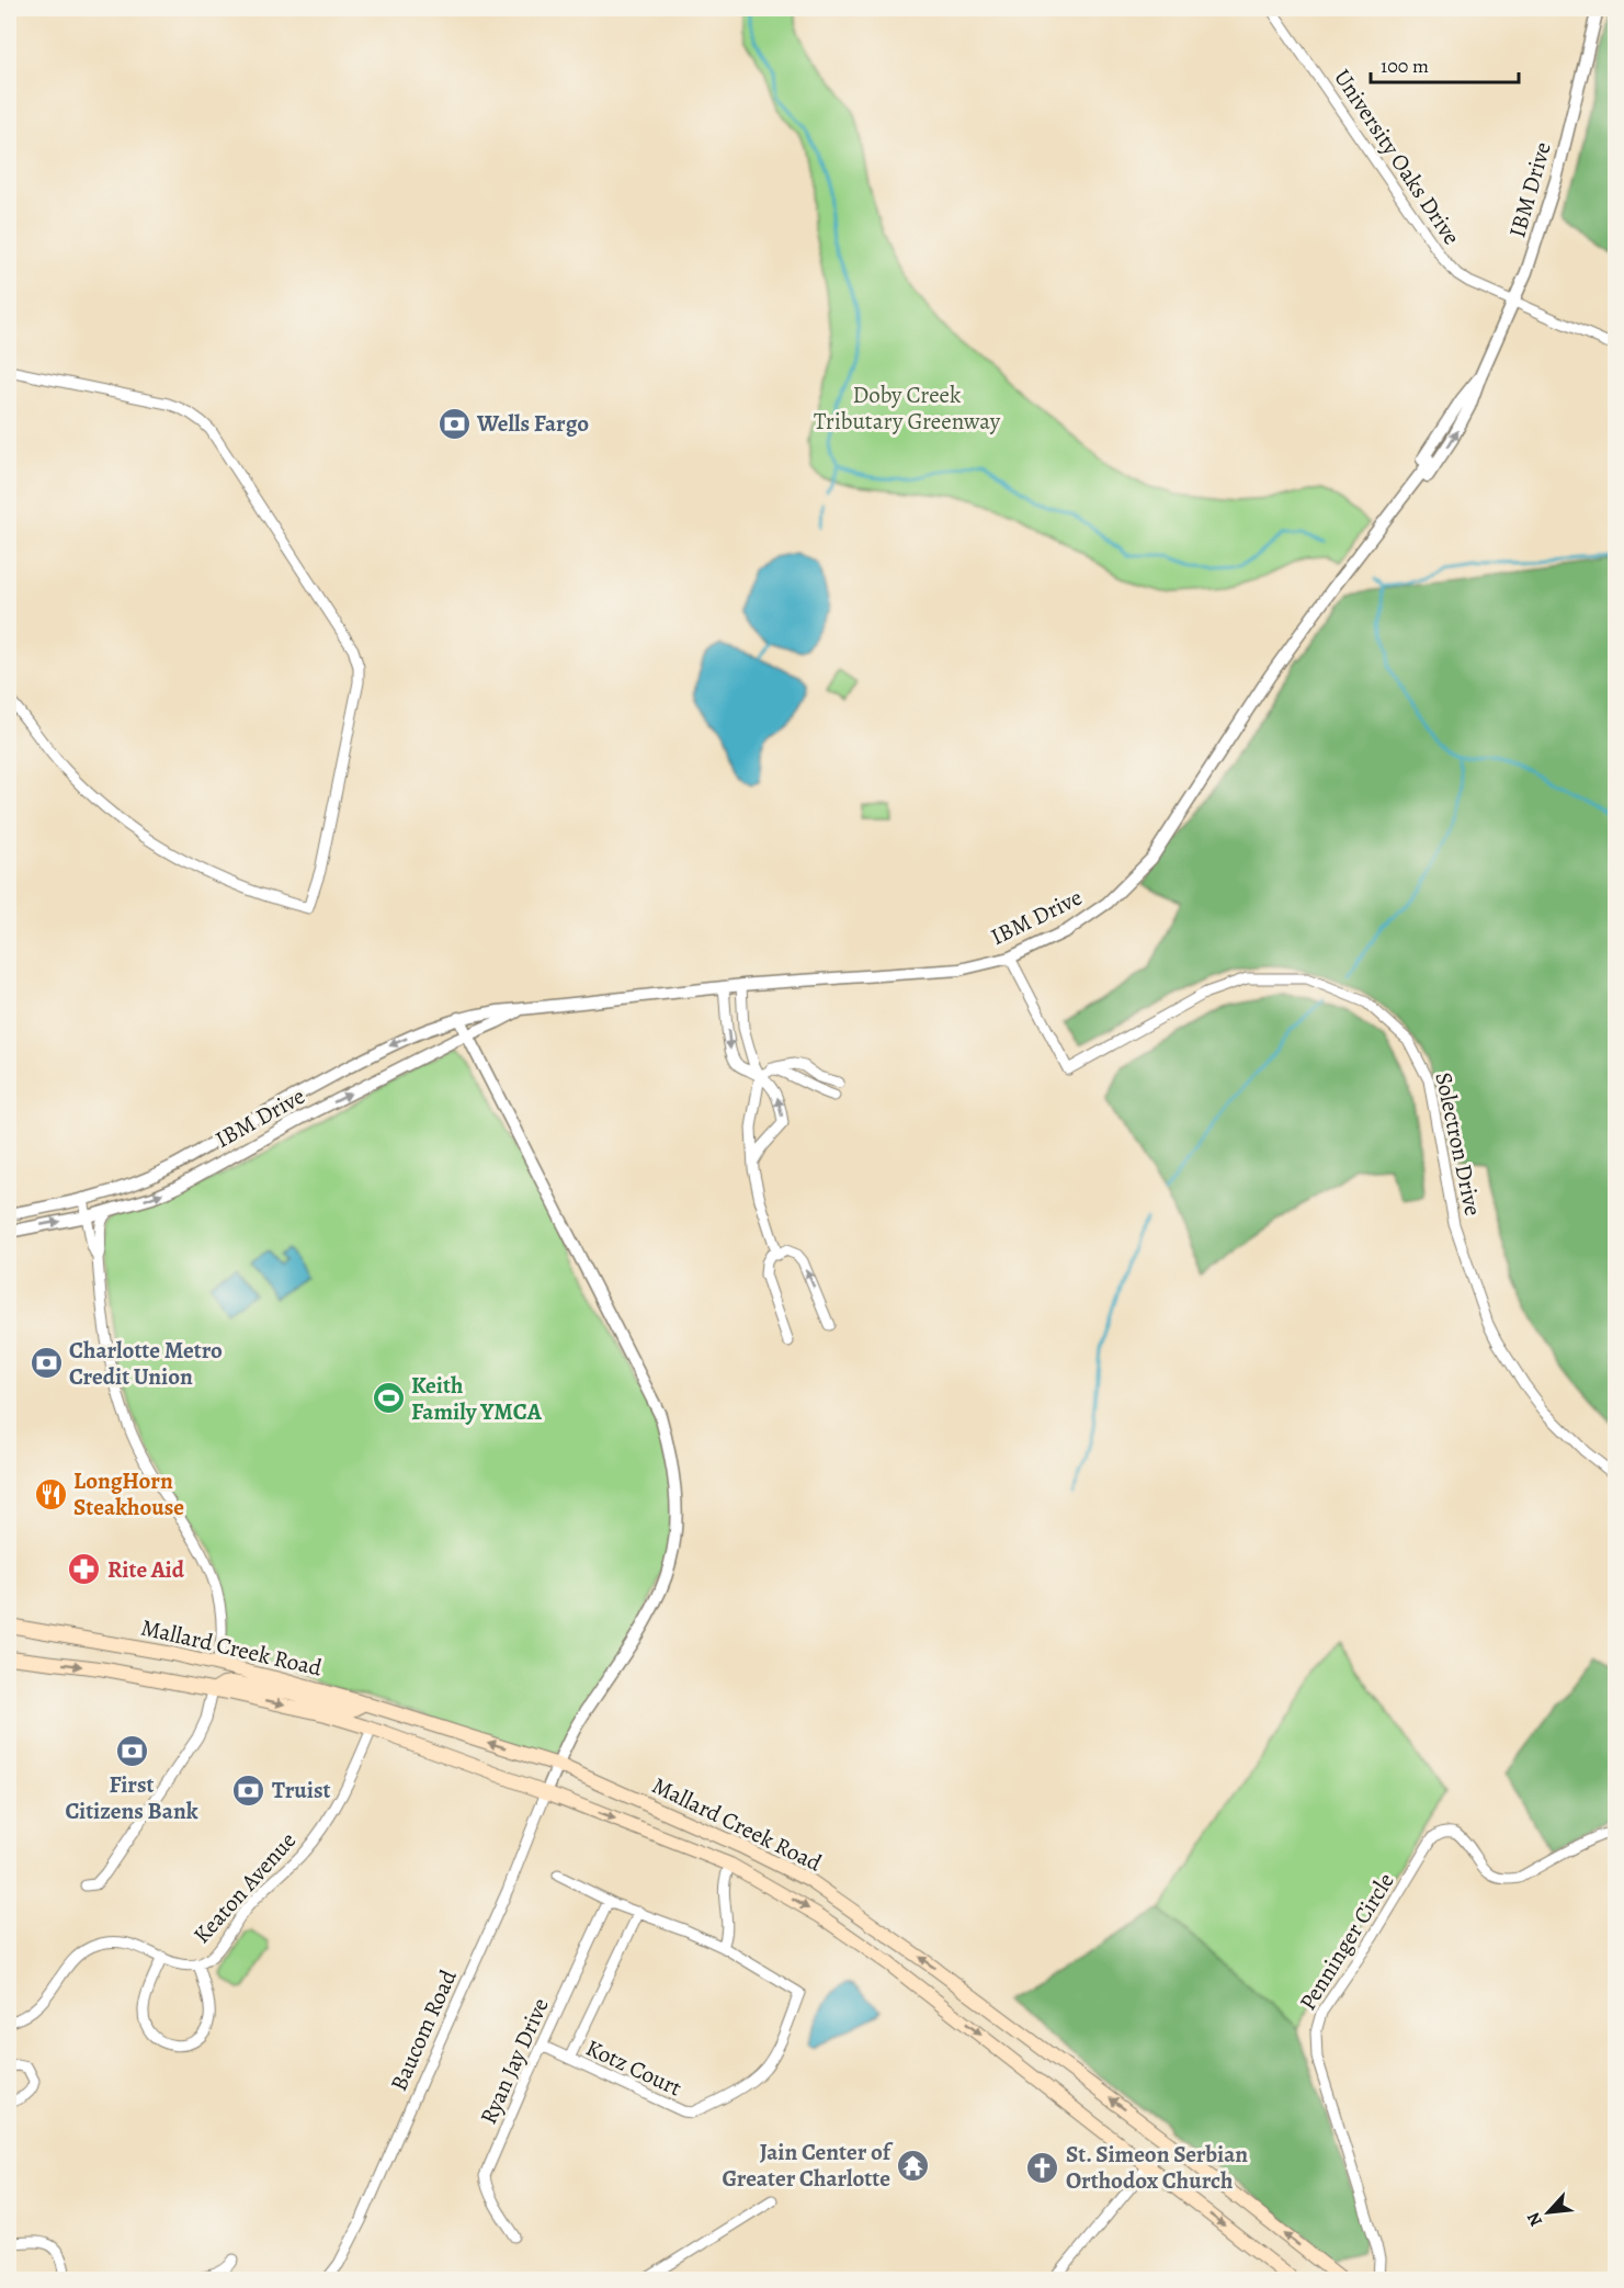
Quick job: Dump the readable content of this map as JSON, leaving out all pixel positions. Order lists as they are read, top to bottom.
{
  "streets": {
    "main road": ["Mallard Creek Road"],
    "street": [
      "University Oaks Drive",
      "IBM Drive",
      "Solectron Drive",
      "Keaton Avenue",
      "Penninger Circle",
      "Baucom Road",
      "Ryan Jay Drive",
      "Kotz Court"
    ]
  },
  "crossings": [
    ["University Oaks Drive", "IBM Drive"],
    ["IBM Drive", "Solectron Drive"],
    ["Mallard Creek Road", "Keaton Avenue"],
    ["Mallard Creek Road", "Baucom Road"],
    ["Ryan Jay Drive", "Kotz Court"]
  ],
  "parks": ["Doby Creek Tributary Greenway"],
  "places": {
    "bank": [
      "Wells Fargo",
      "Charlotte Metro Credit Union",
      "First Citizens Bank",
      "Truist"
    ],
    "sports": ["Keith Family YMCA"],
    "restaurant": ["LongHorn Steakhouse"],
    "pharmacy": ["Rite Aid"],
    "temple": ["Jain Center of Greater Charlotte"],
    "church": ["St. Simeon Serbian Orthodox Church"]
  },
  "scale_bar": "100 m",
  "north": "bottom left"
}
